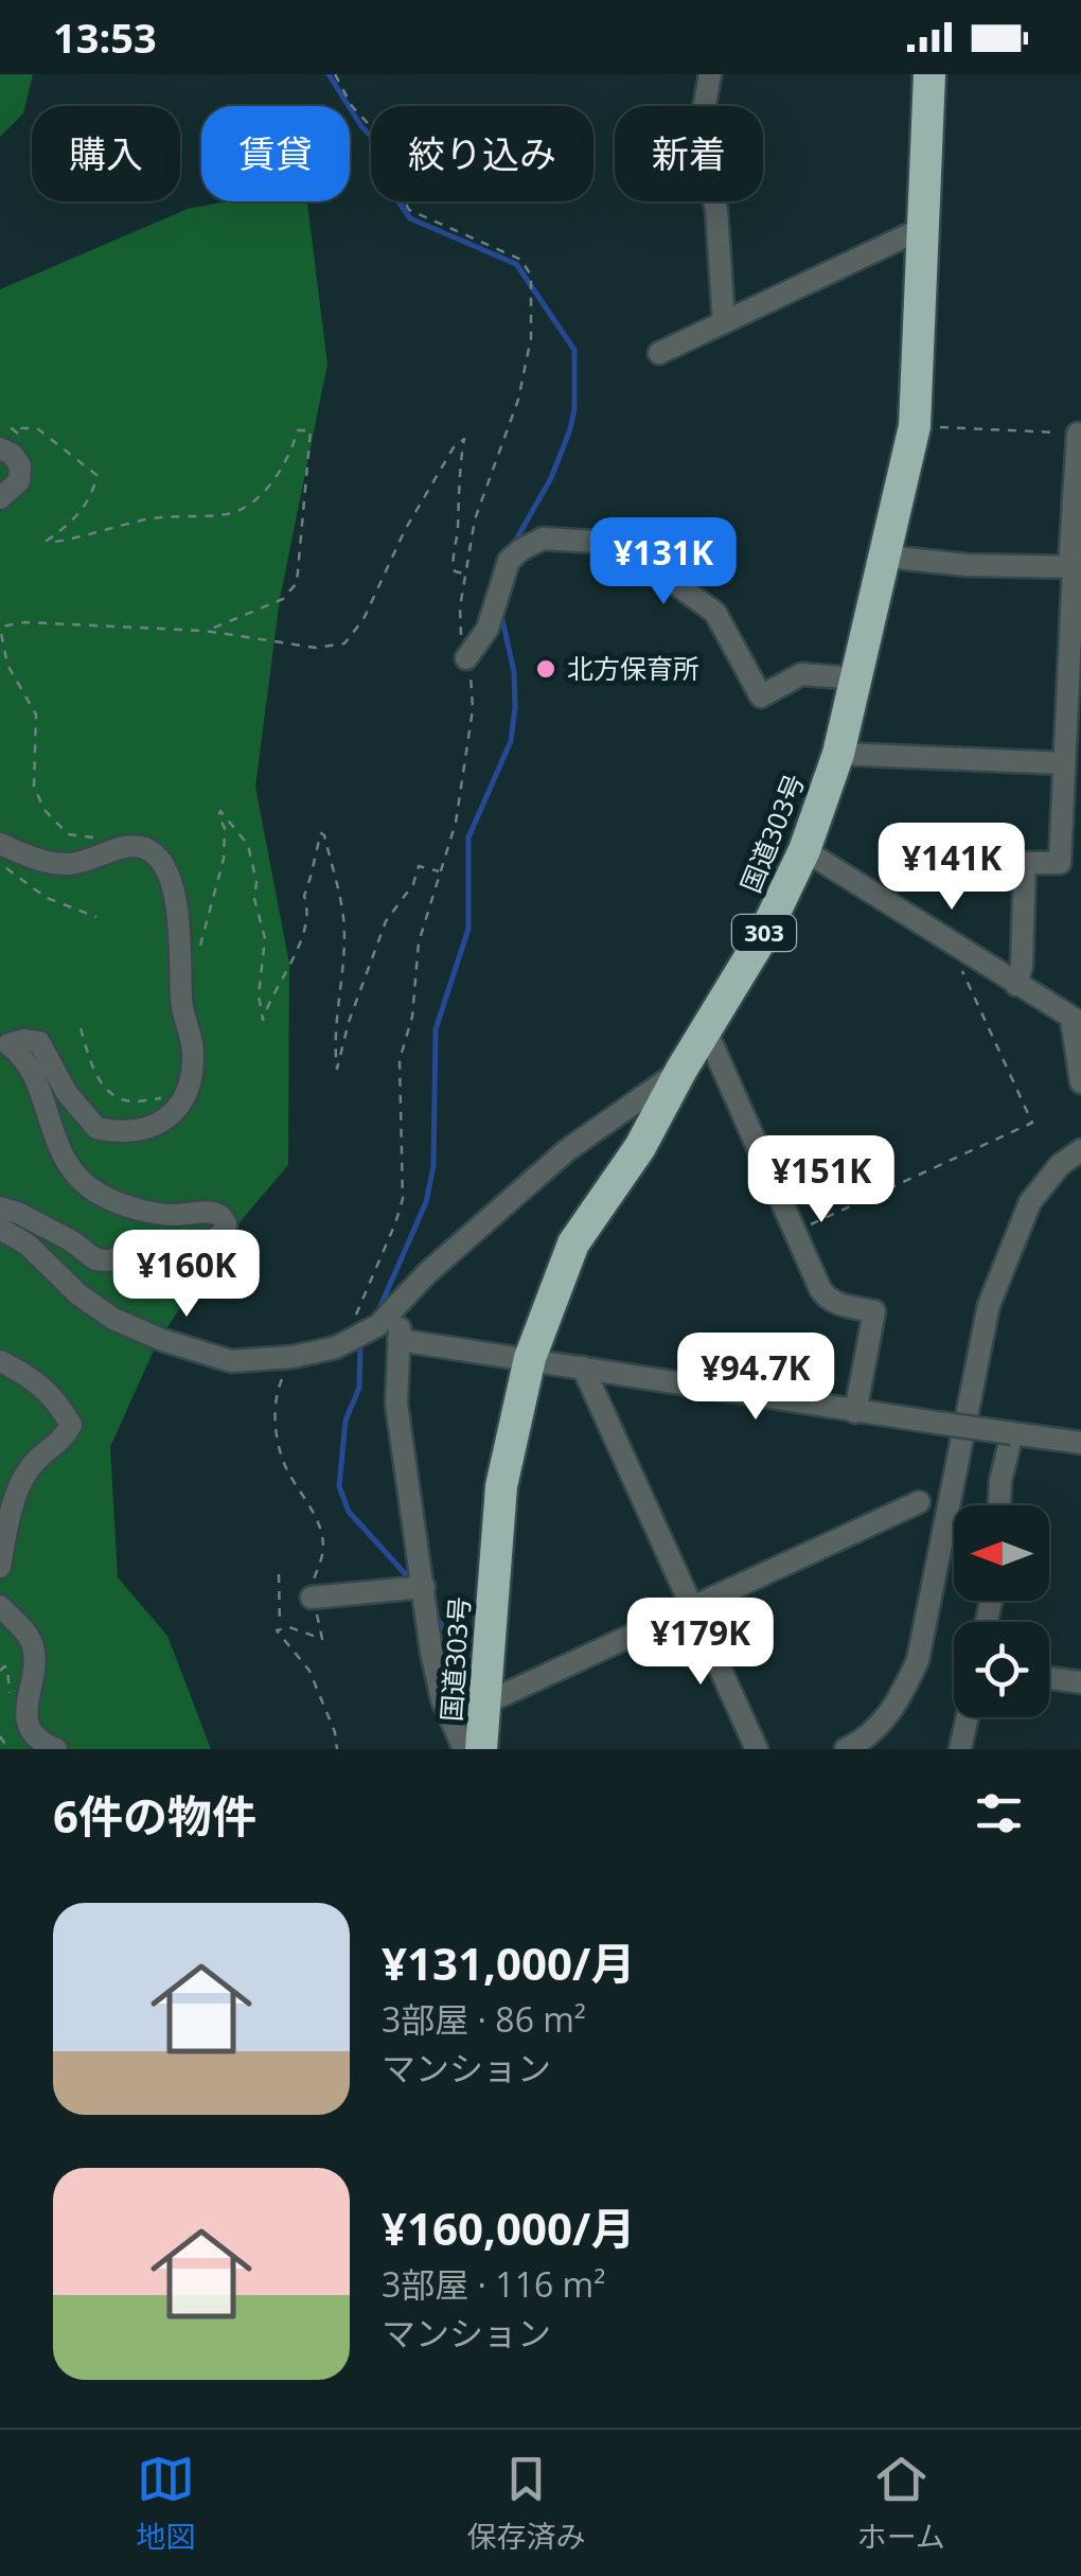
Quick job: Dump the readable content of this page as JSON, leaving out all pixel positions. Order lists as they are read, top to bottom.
{
  "streets": {
    "highway": ["国道303号", "303"]
  },
  "places": ["北方保育所"],
  "north": "left",
  "page": {
    "status": "13:53",
    "chip": [
      "購入",
      "賃貸",
      "絞り込み",
      "新着"
    ],
    "price": [
      "¥131K",
      "¥141K",
      "¥151K",
      "¥160K",
      "¥94.7K",
      "¥179K"
    ],
    "heading": "6件の物件",
    "list": [
      {
        "name": "¥131,000/月",
        "note": "3部屋 · 86 m² · マンション"
      },
      {
        "name": "¥160,000/月",
        "note": "3部屋 · 116 m² · マンション"
      }
    ],
    "tabs": ["地図", "保存済み", "ホーム"]
  }
}
